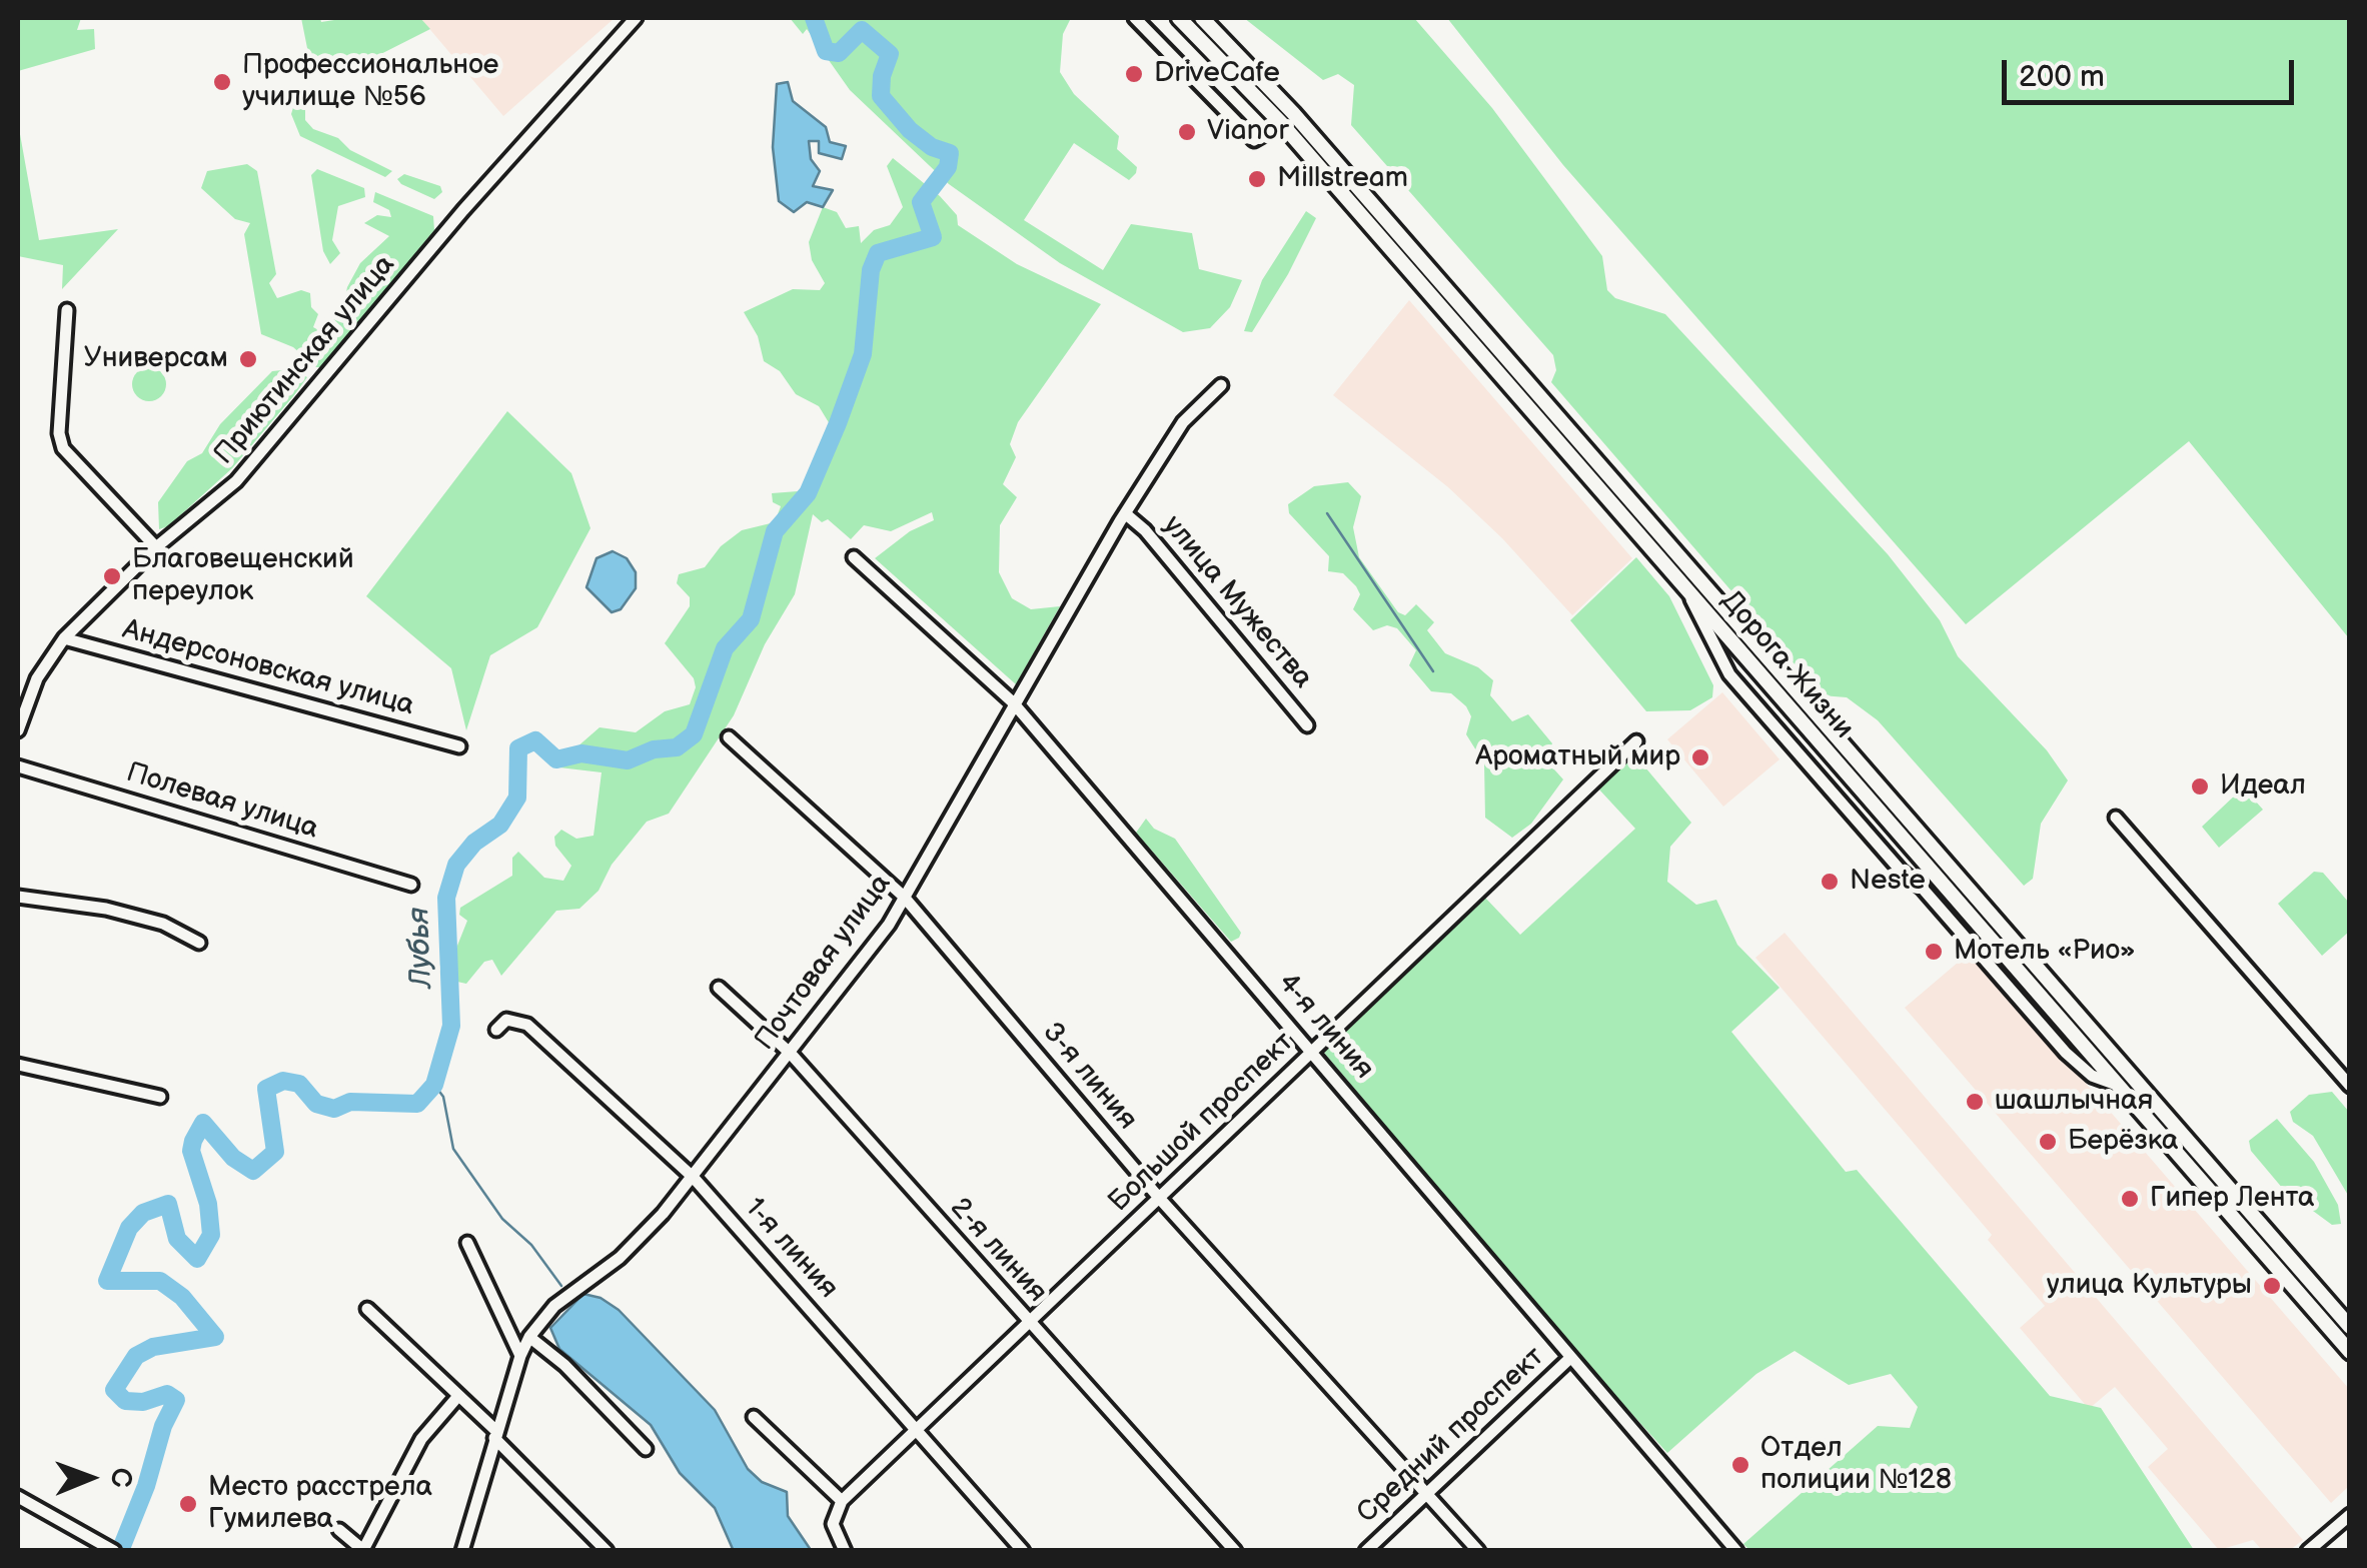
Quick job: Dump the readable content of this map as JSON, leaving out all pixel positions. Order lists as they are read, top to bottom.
{
  "streets": {
    "main road": ["Дорога Жизни"],
    "street": [
      "Приютинская улица",
      "улица Мужества",
      "Андерсоновская улица",
      "Полевая улица",
      "Почтовая улица",
      "4-я линия",
      "3-я линия",
      "Большой проспект",
      "1-я линия",
      "2-я линия",
      "Средний проспект"
    ]
  },
  "crossings": [
    ["Приютинская улица", "Андерсоновская улица"],
    ["улица Мужества", "Почтовая улица"],
    ["Почтовая улица", "4-я линия"],
    ["Почтовая улица", "3-я линия"],
    ["Почтовая улица", "1-я линия"],
    ["Почтовая улица", "2-я линия"],
    ["4-я линия", "Большой проспект"],
    ["4-я линия", "Средний проспект"],
    ["3-я линия", "Большой проспект"],
    ["3-я линия", "Средний проспект"],
    ["Большой проспект", "1-я линия"],
    ["Большой проспект", "2-я линия"]
  ],
  "water": ["Лубья"],
  "places": [
    "DriveCafe",
    "Профессиональное училище №56",
    "Vianor",
    "Millstream",
    "Универсам",
    "Благовещенский переулок",
    "Ароматный мир",
    "Идеал",
    "Neste",
    "Мотель «Рио»",
    "шашлычная",
    "Берёзка",
    "Гипер Лента",
    "улица Культуры",
    "Отдел полиции №128",
    "Место расстрела Гумилева"
  ],
  "scale_bar": "200 m",
  "north": "right"
}
